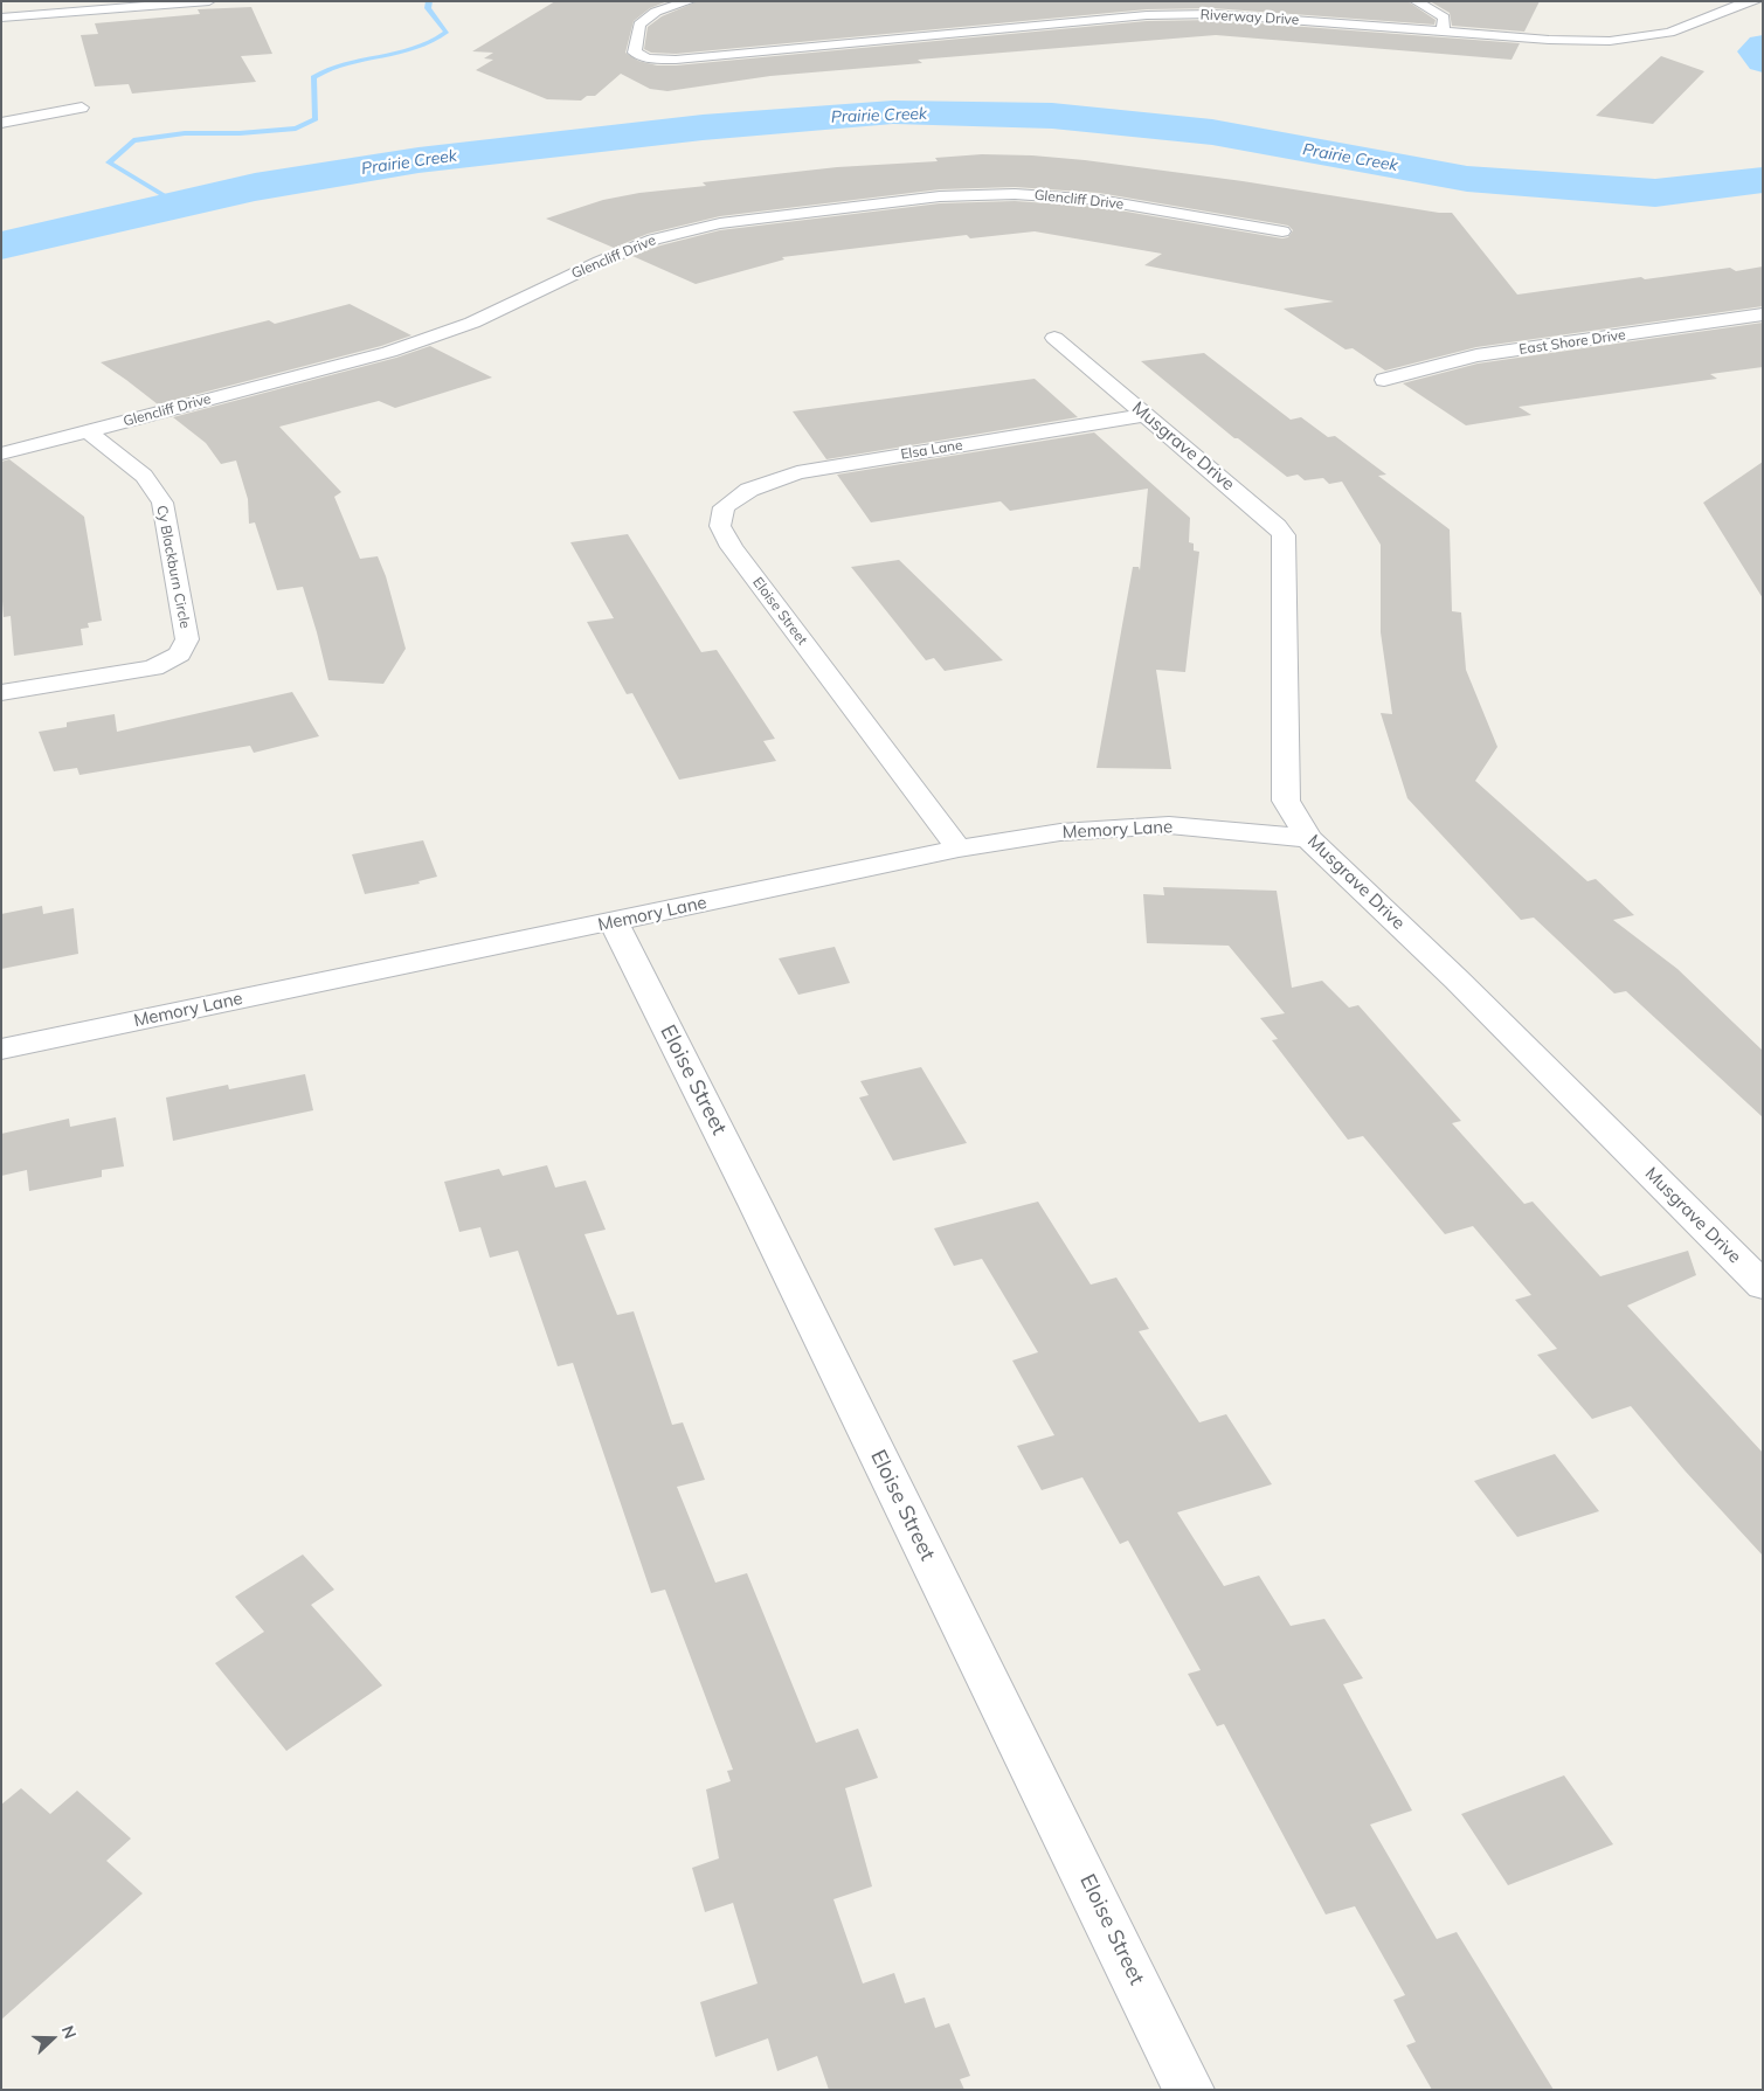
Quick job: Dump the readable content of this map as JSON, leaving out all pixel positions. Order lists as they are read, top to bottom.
{
  "streets": {
    "street": [
      "Riverway Drive",
      "Glencliff Drive",
      "East Shore Drive",
      "Musgrave Drive",
      "Elsa Lane",
      "Cy Blackburn Circle",
      "Eloise Street",
      "Memory Lane"
    ]
  },
  "crossings": [
    ["Glencliff Drive", "Cy Blackburn Circle"],
    ["Musgrave Drive", "Elsa Lane"],
    ["Musgrave Drive", "Memory Lane"],
    ["Elsa Lane", "Eloise Street"],
    ["Eloise Street", "Memory Lane"]
  ],
  "water": ["Prairie Creek"],
  "north": "right"
}
